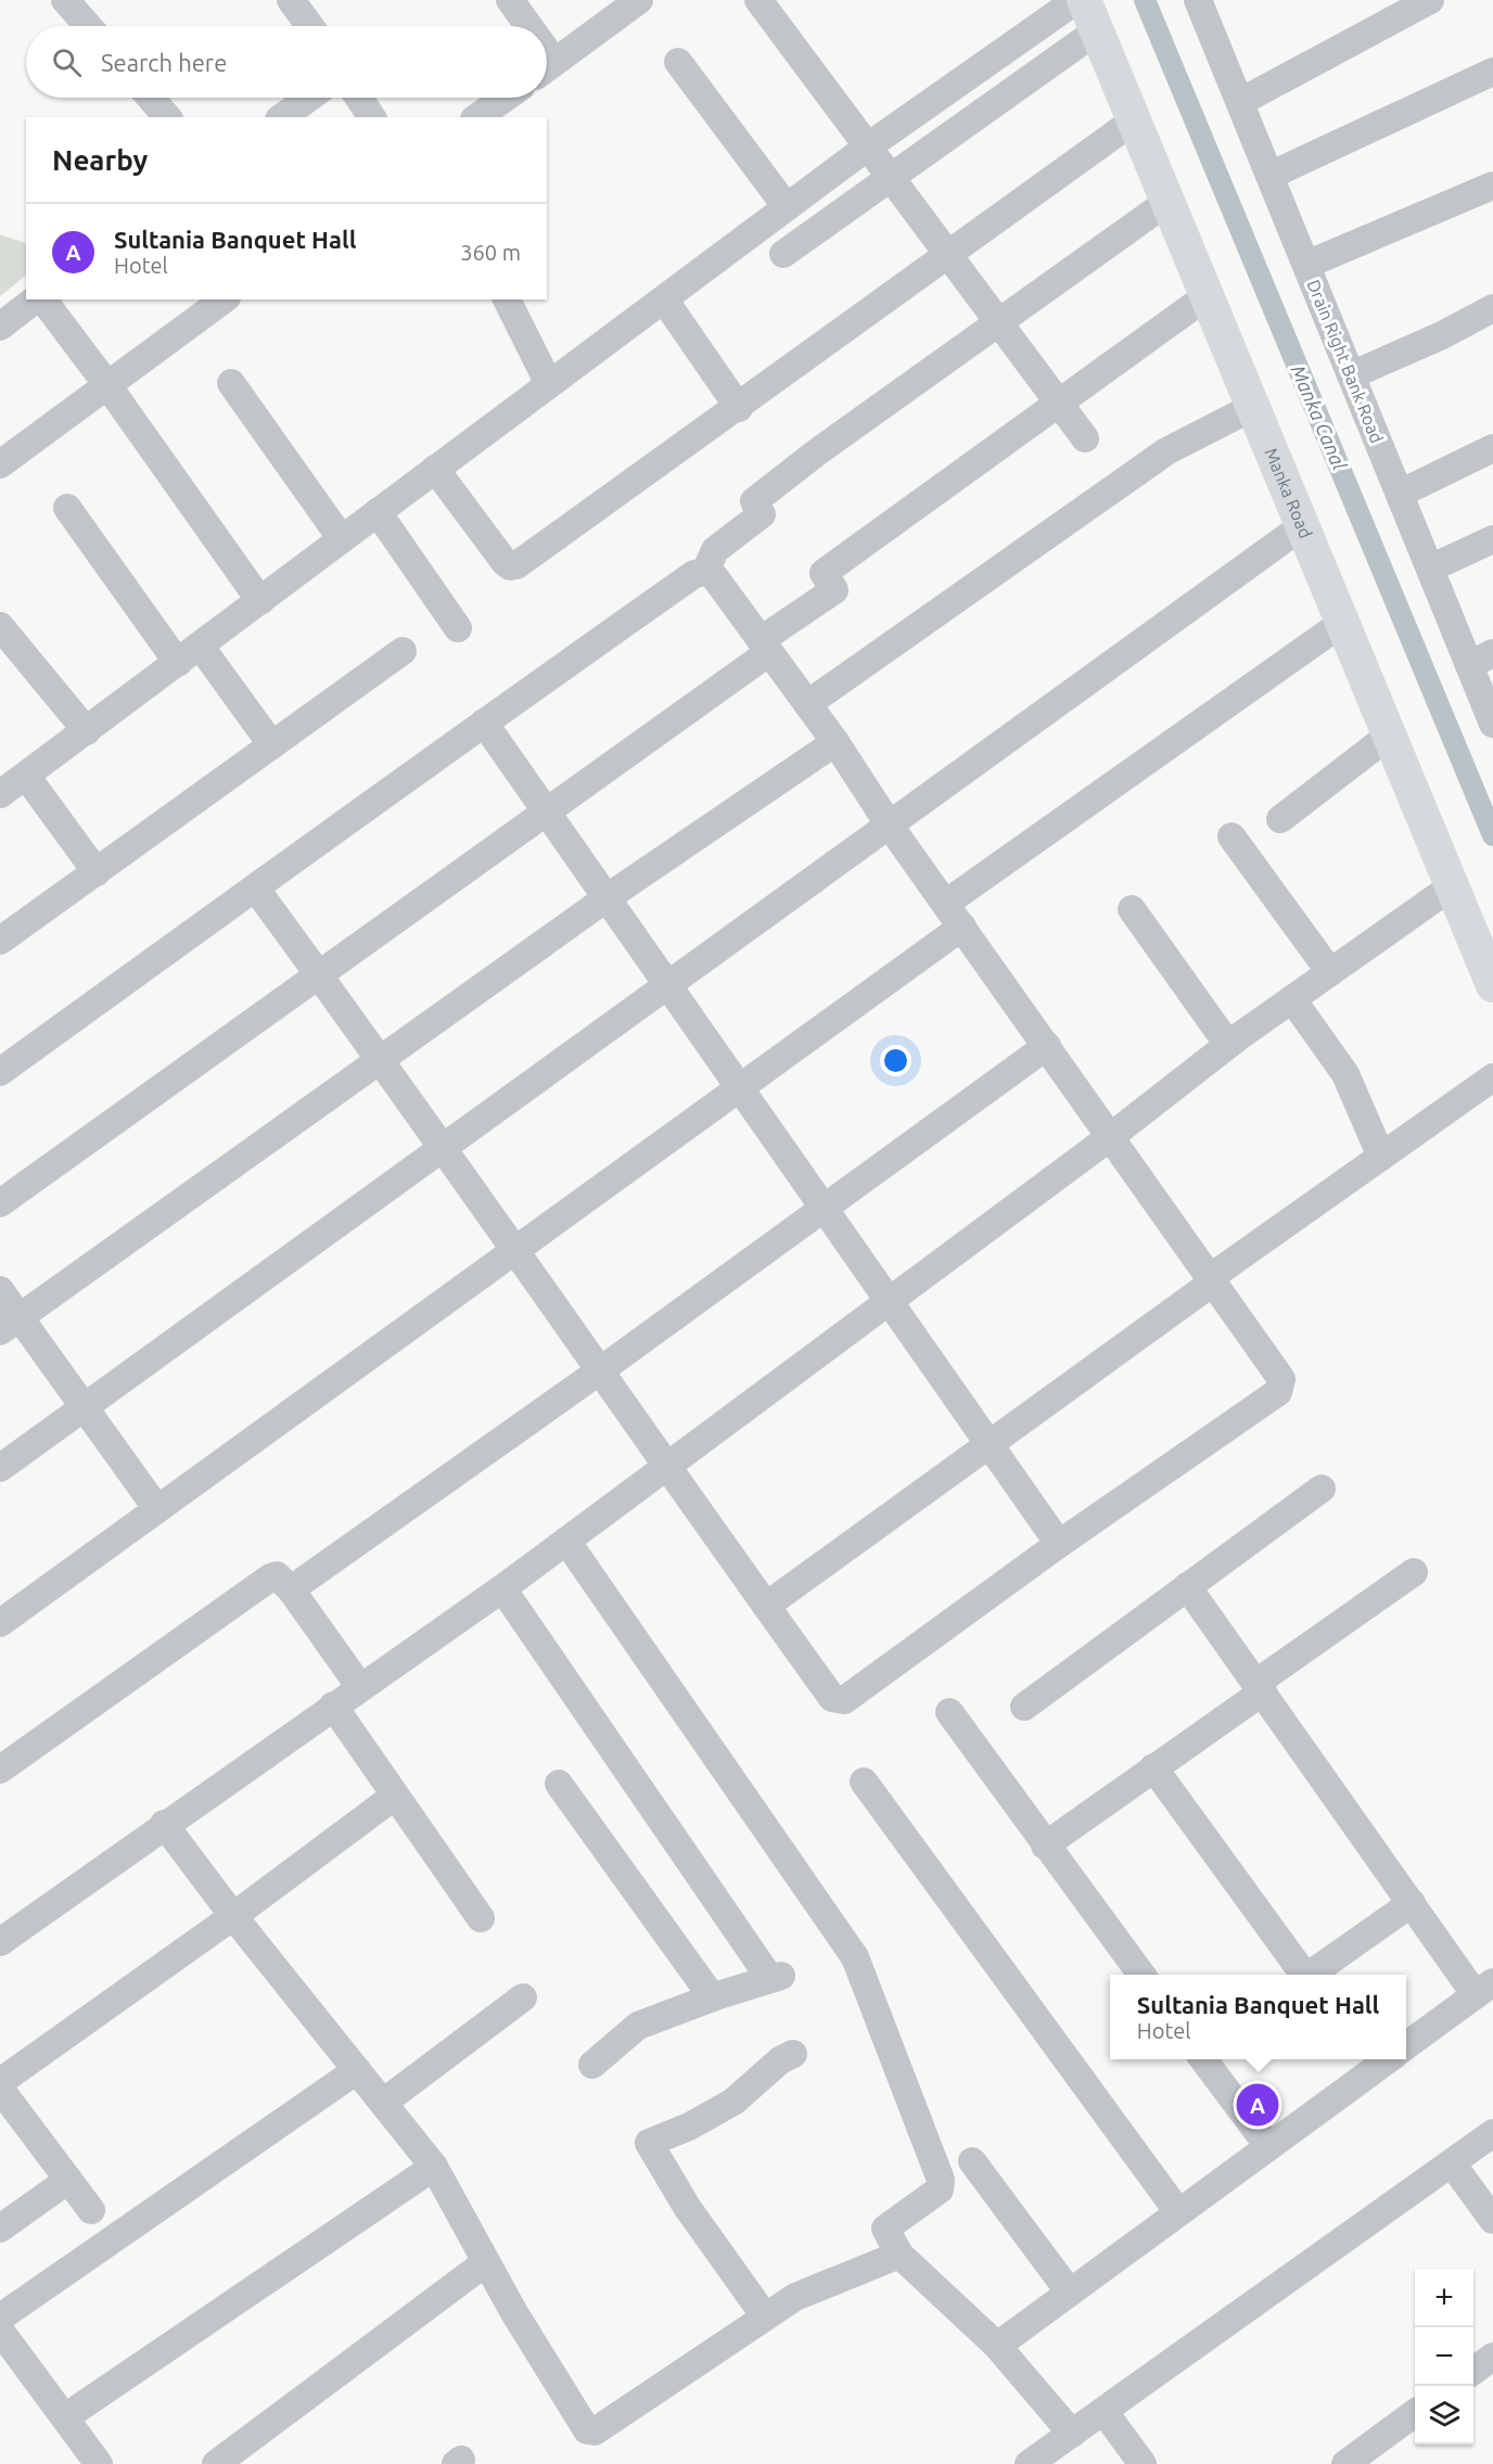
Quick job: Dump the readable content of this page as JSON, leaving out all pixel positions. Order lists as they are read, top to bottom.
{
  "streets": {
    "main road": ["Manka Road"],
    "street": ["Drain Right Bank Road"]
  },
  "water": ["Manka Canal"],
  "page": {
    "search": "Search here",
    "heading": "Nearby",
    "list": [
      {
        "mark": "A",
        "name": "Sultania Banquet Hall",
        "note": "Hotel",
        "value": "360 m"
      }
    ],
    "popup": ["Sultania Banquet Hall", "Hotel"],
    "pins": "A",
    "map_buttons": ["+", "−"]
  }
}
